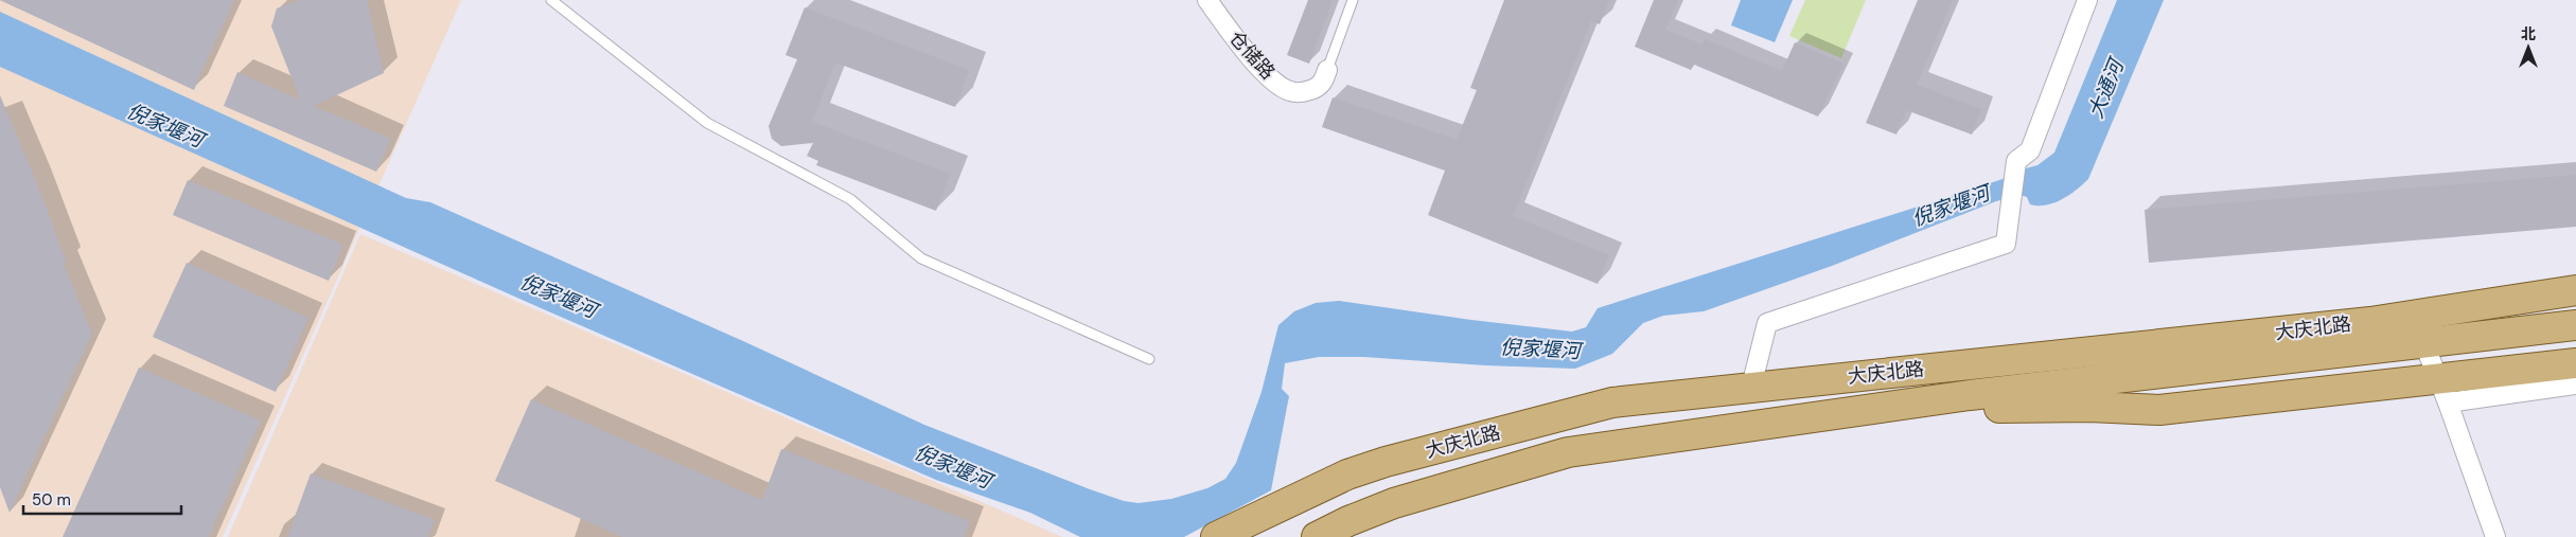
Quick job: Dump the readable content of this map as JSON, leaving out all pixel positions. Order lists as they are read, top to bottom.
{
  "streets": {
    "main road": ["大庆北路"],
    "street": ["仓储路"]
  },
  "water": ["大通河", "倪家堰河"],
  "scale_bar": "50 m",
  "north": "top"
}
